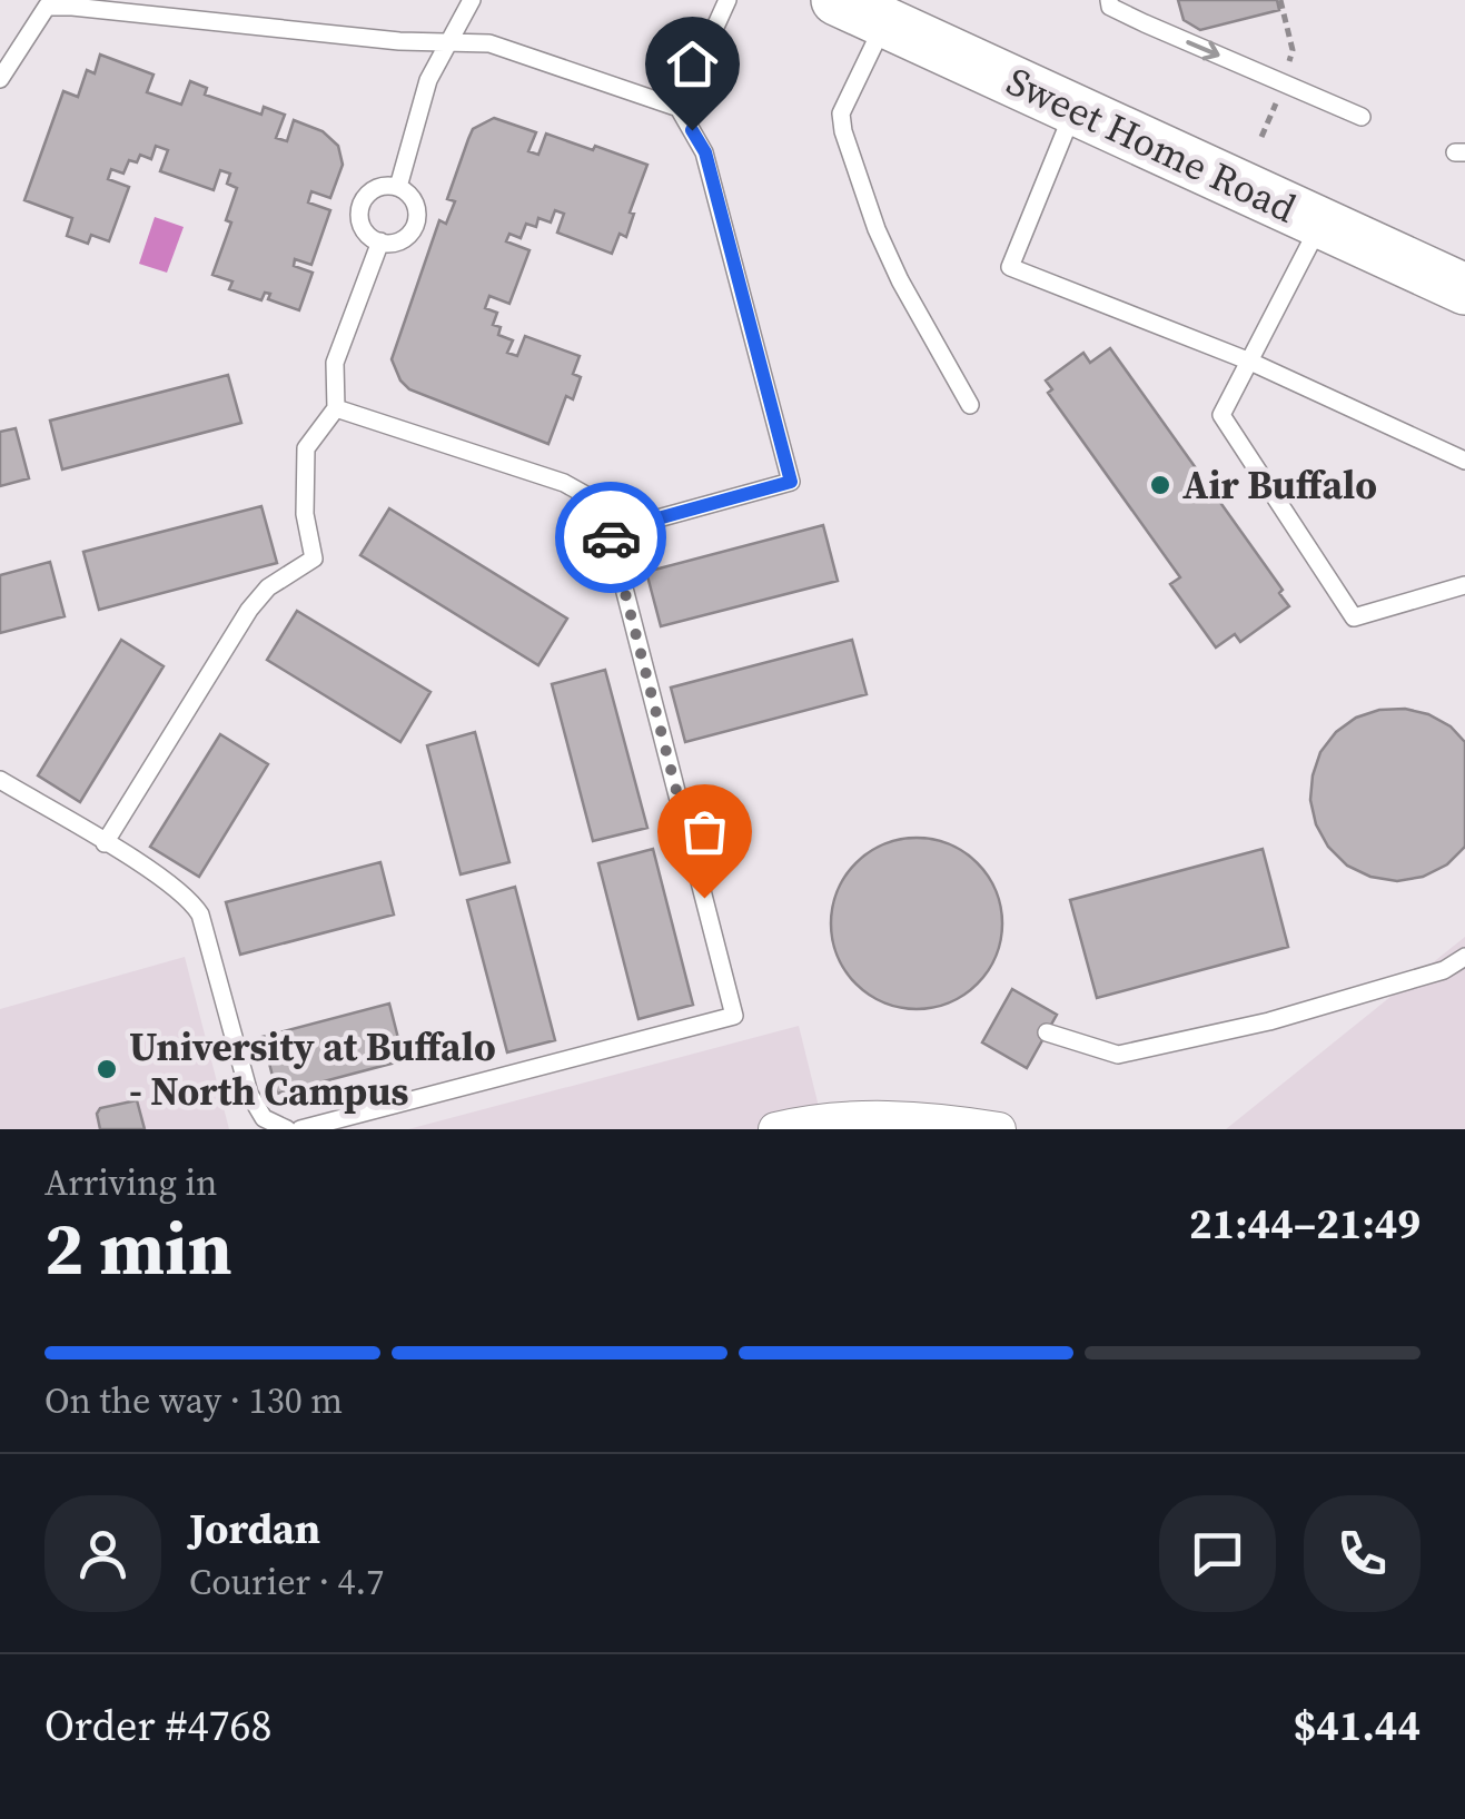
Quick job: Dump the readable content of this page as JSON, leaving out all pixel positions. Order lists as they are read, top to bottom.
{
  "streets": {
    "main road": ["Sweet Home Road"]
  },
  "places": ["Air Buffalo", "University at Buffalo - North Campus"],
  "page": {
    "heading": ["2 min", "Arriving in", "21:44–21:49"],
    "panel": [
      "Jordan",
      "Courier · 4.7",
      "Order #4768",
      "$41.44"
    ],
    "bar": "On the way · 130 m"
  }
}
